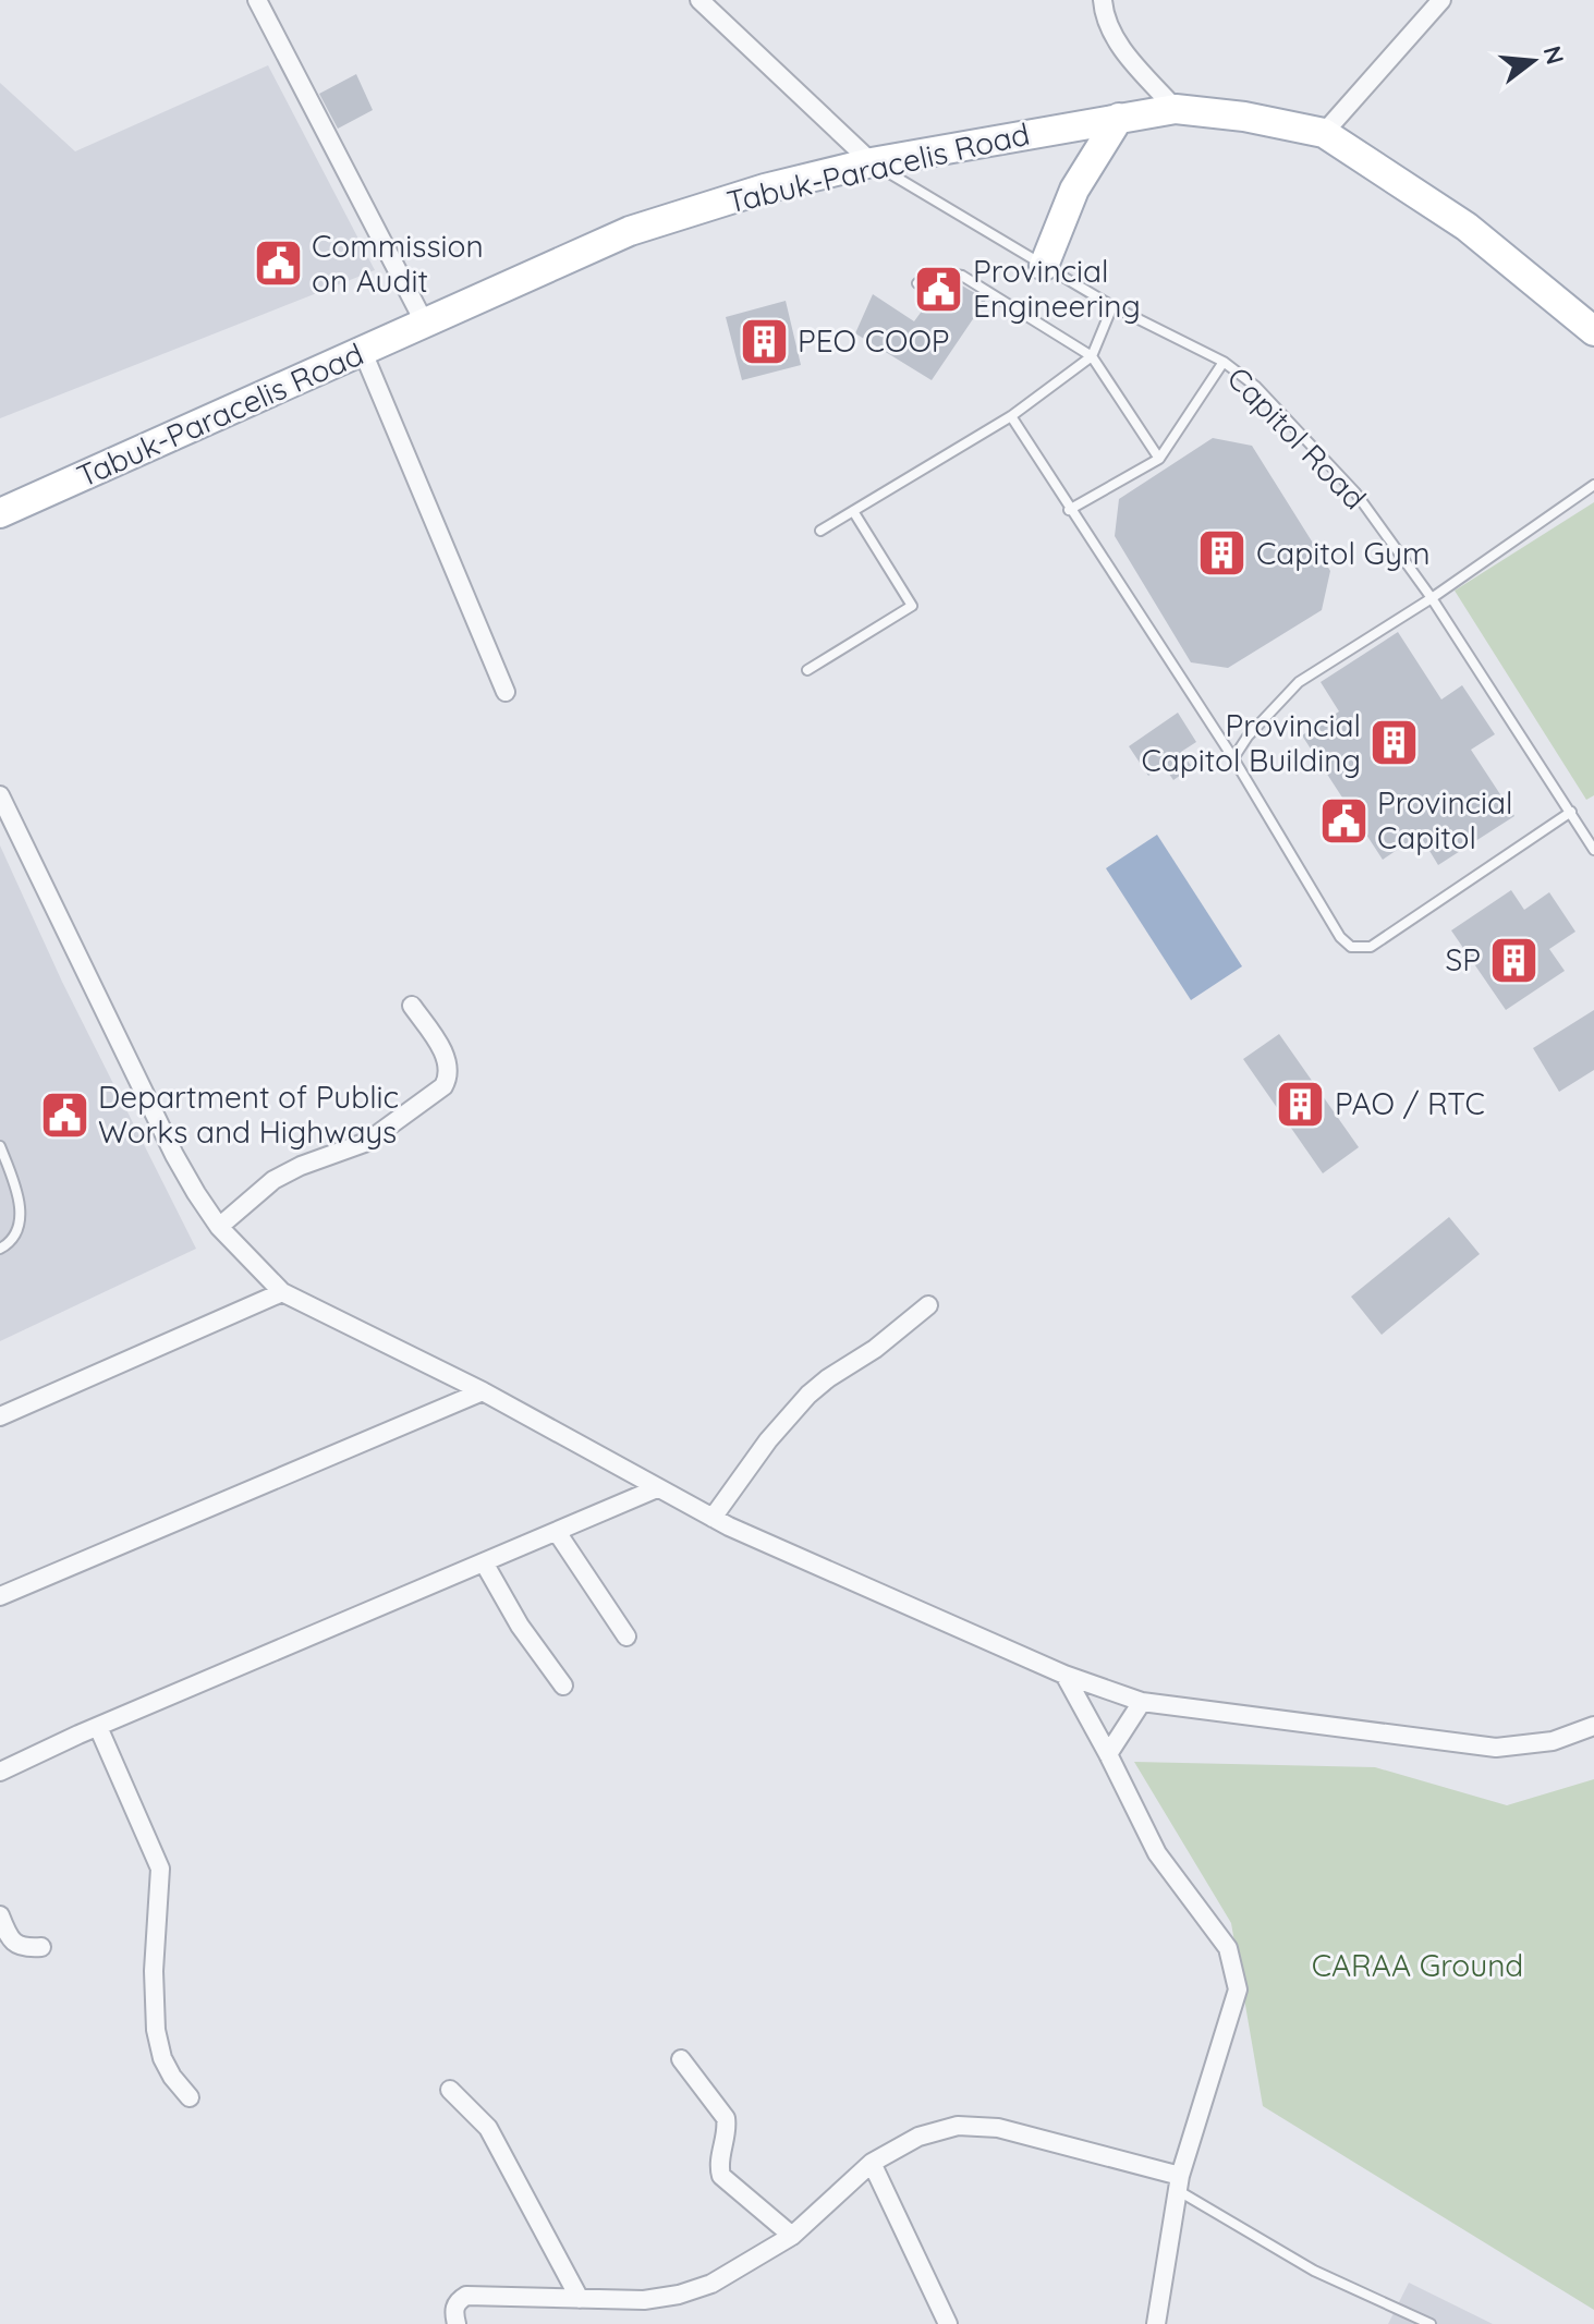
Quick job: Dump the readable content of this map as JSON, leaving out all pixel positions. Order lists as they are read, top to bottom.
{
  "streets": {
    "main road": ["Tabuk-Paracelis Road"],
    "lane": ["Capitol Road"]
  },
  "crossings": [
    ["Tabuk-Paracelis Road", "Capitol Road"]
  ],
  "parks": ["CARAA Ground"],
  "places": {
    "public building": [
      "Commission on Audit",
      "Provincial Engineering",
      "Provincial Capitol",
      "Department of Public Works and Highways"
    ],
    "building": [
      "PEO COOP",
      "Capitol Gym",
      "Provincial Capitol Building",
      "SP",
      "PAO / RTC"
    ]
  },
  "north": "right"
}
